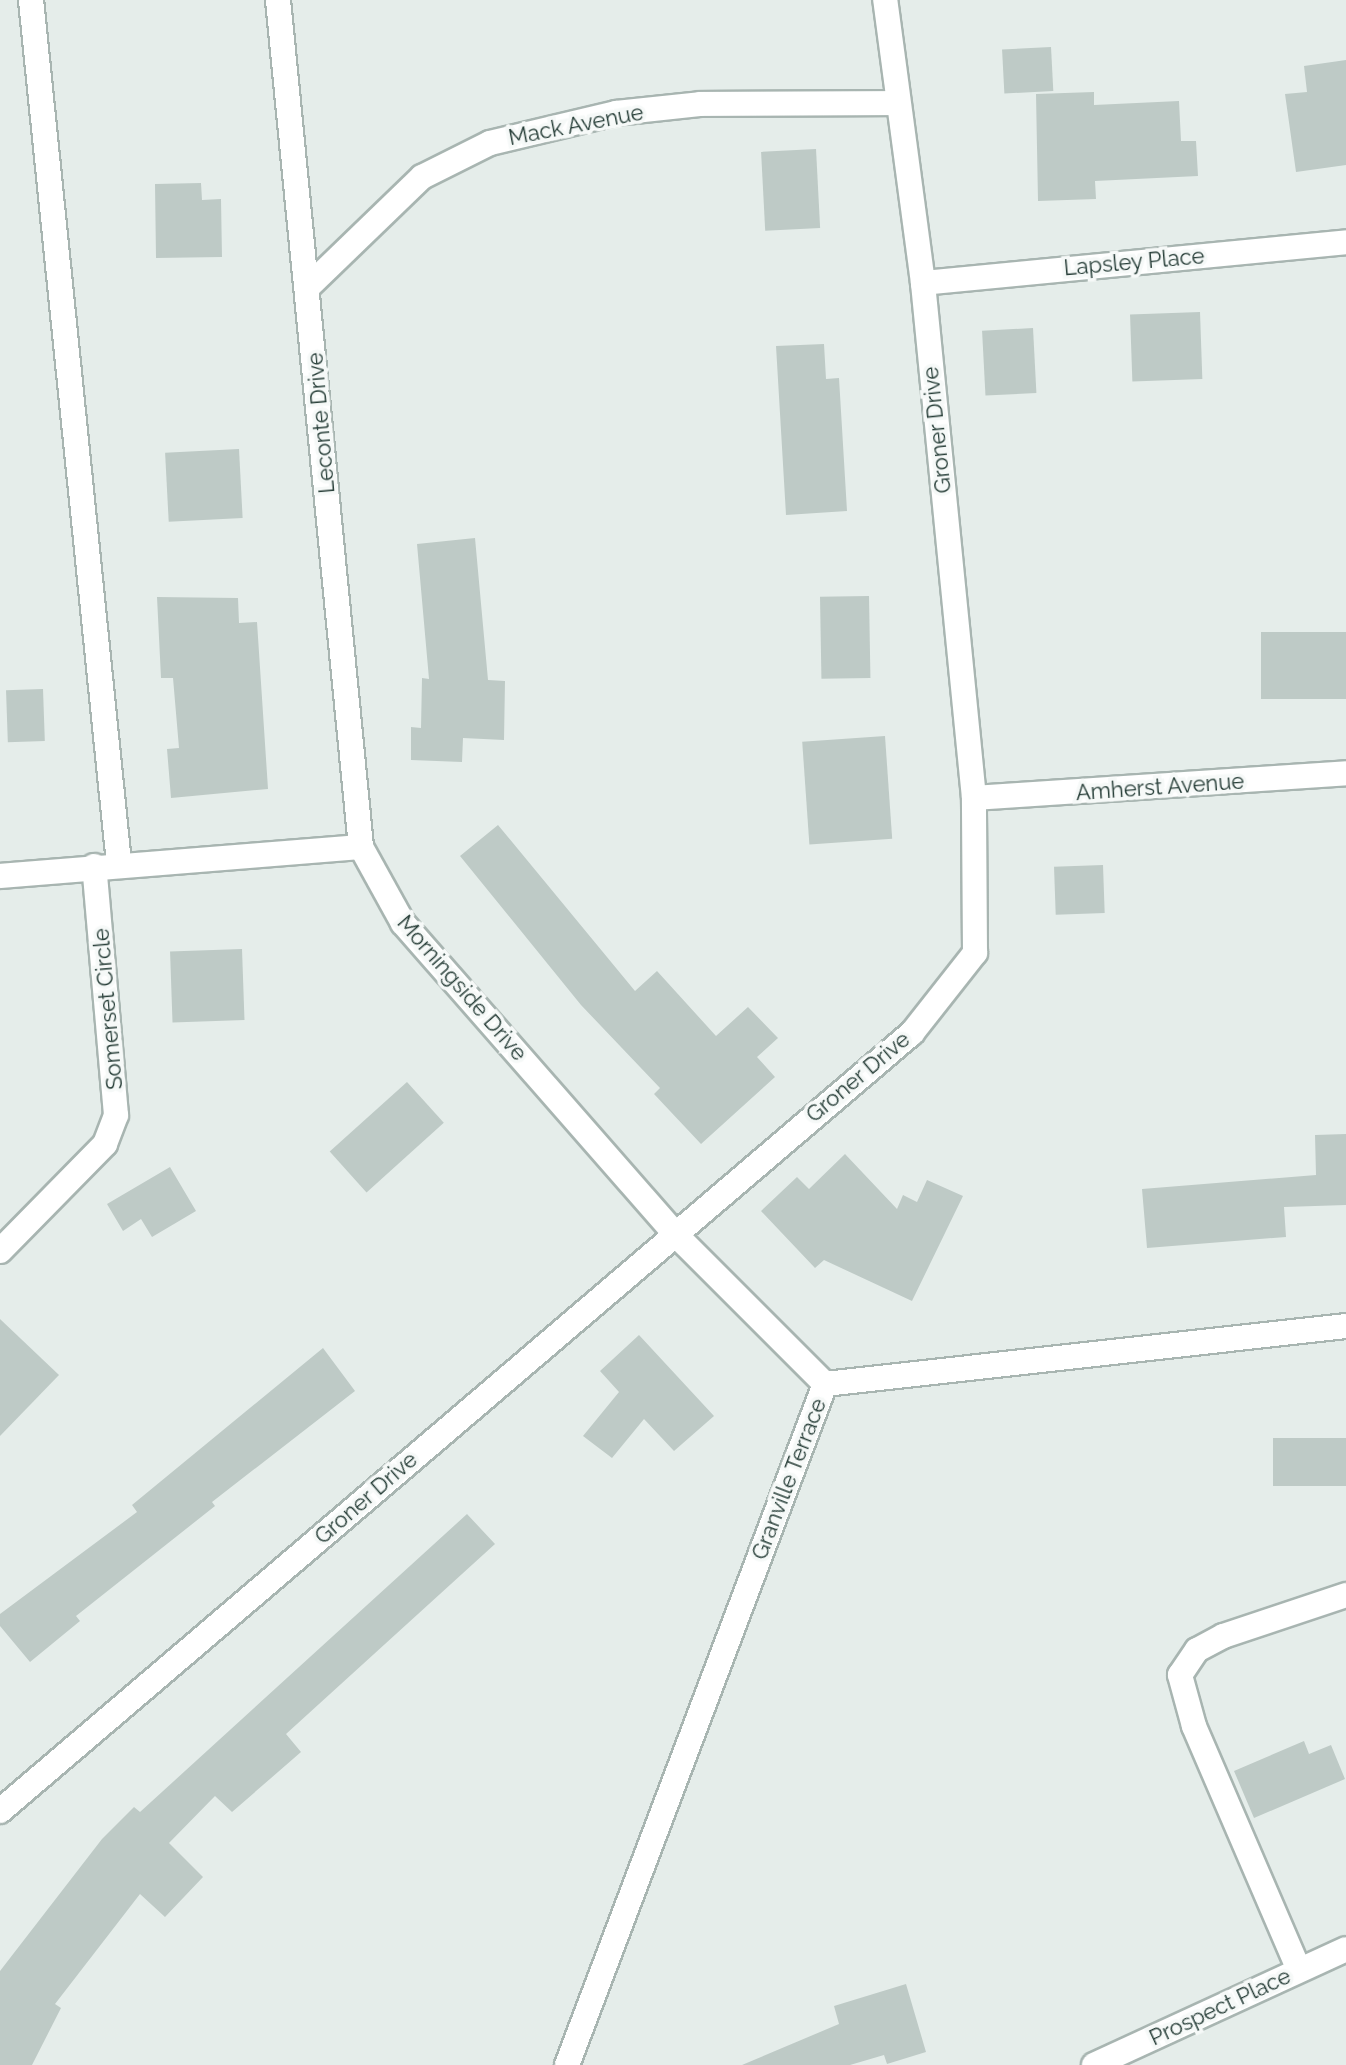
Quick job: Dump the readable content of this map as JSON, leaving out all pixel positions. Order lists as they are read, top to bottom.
{
  "streets": {
    "street": [
      "Mack Avenue",
      "Lapsley Place",
      "Leconte Drive",
      "Groner Drive",
      "Amherst Avenue",
      "Morningside Drive",
      "Somerset Circle",
      "Granville Terrace",
      "Prospect Place"
    ]
  },
  "crossings": [
    ["Mack Avenue", "Leconte Drive"],
    ["Mack Avenue", "Groner Drive"],
    ["Lapsley Place", "Groner Drive"],
    ["Leconte Drive", "Morningside Drive"],
    ["Groner Drive", "Amherst Avenue"],
    ["Groner Drive", "Morningside Drive"],
    ["Morningside Drive", "Granville Terrace"]
  ]
}
